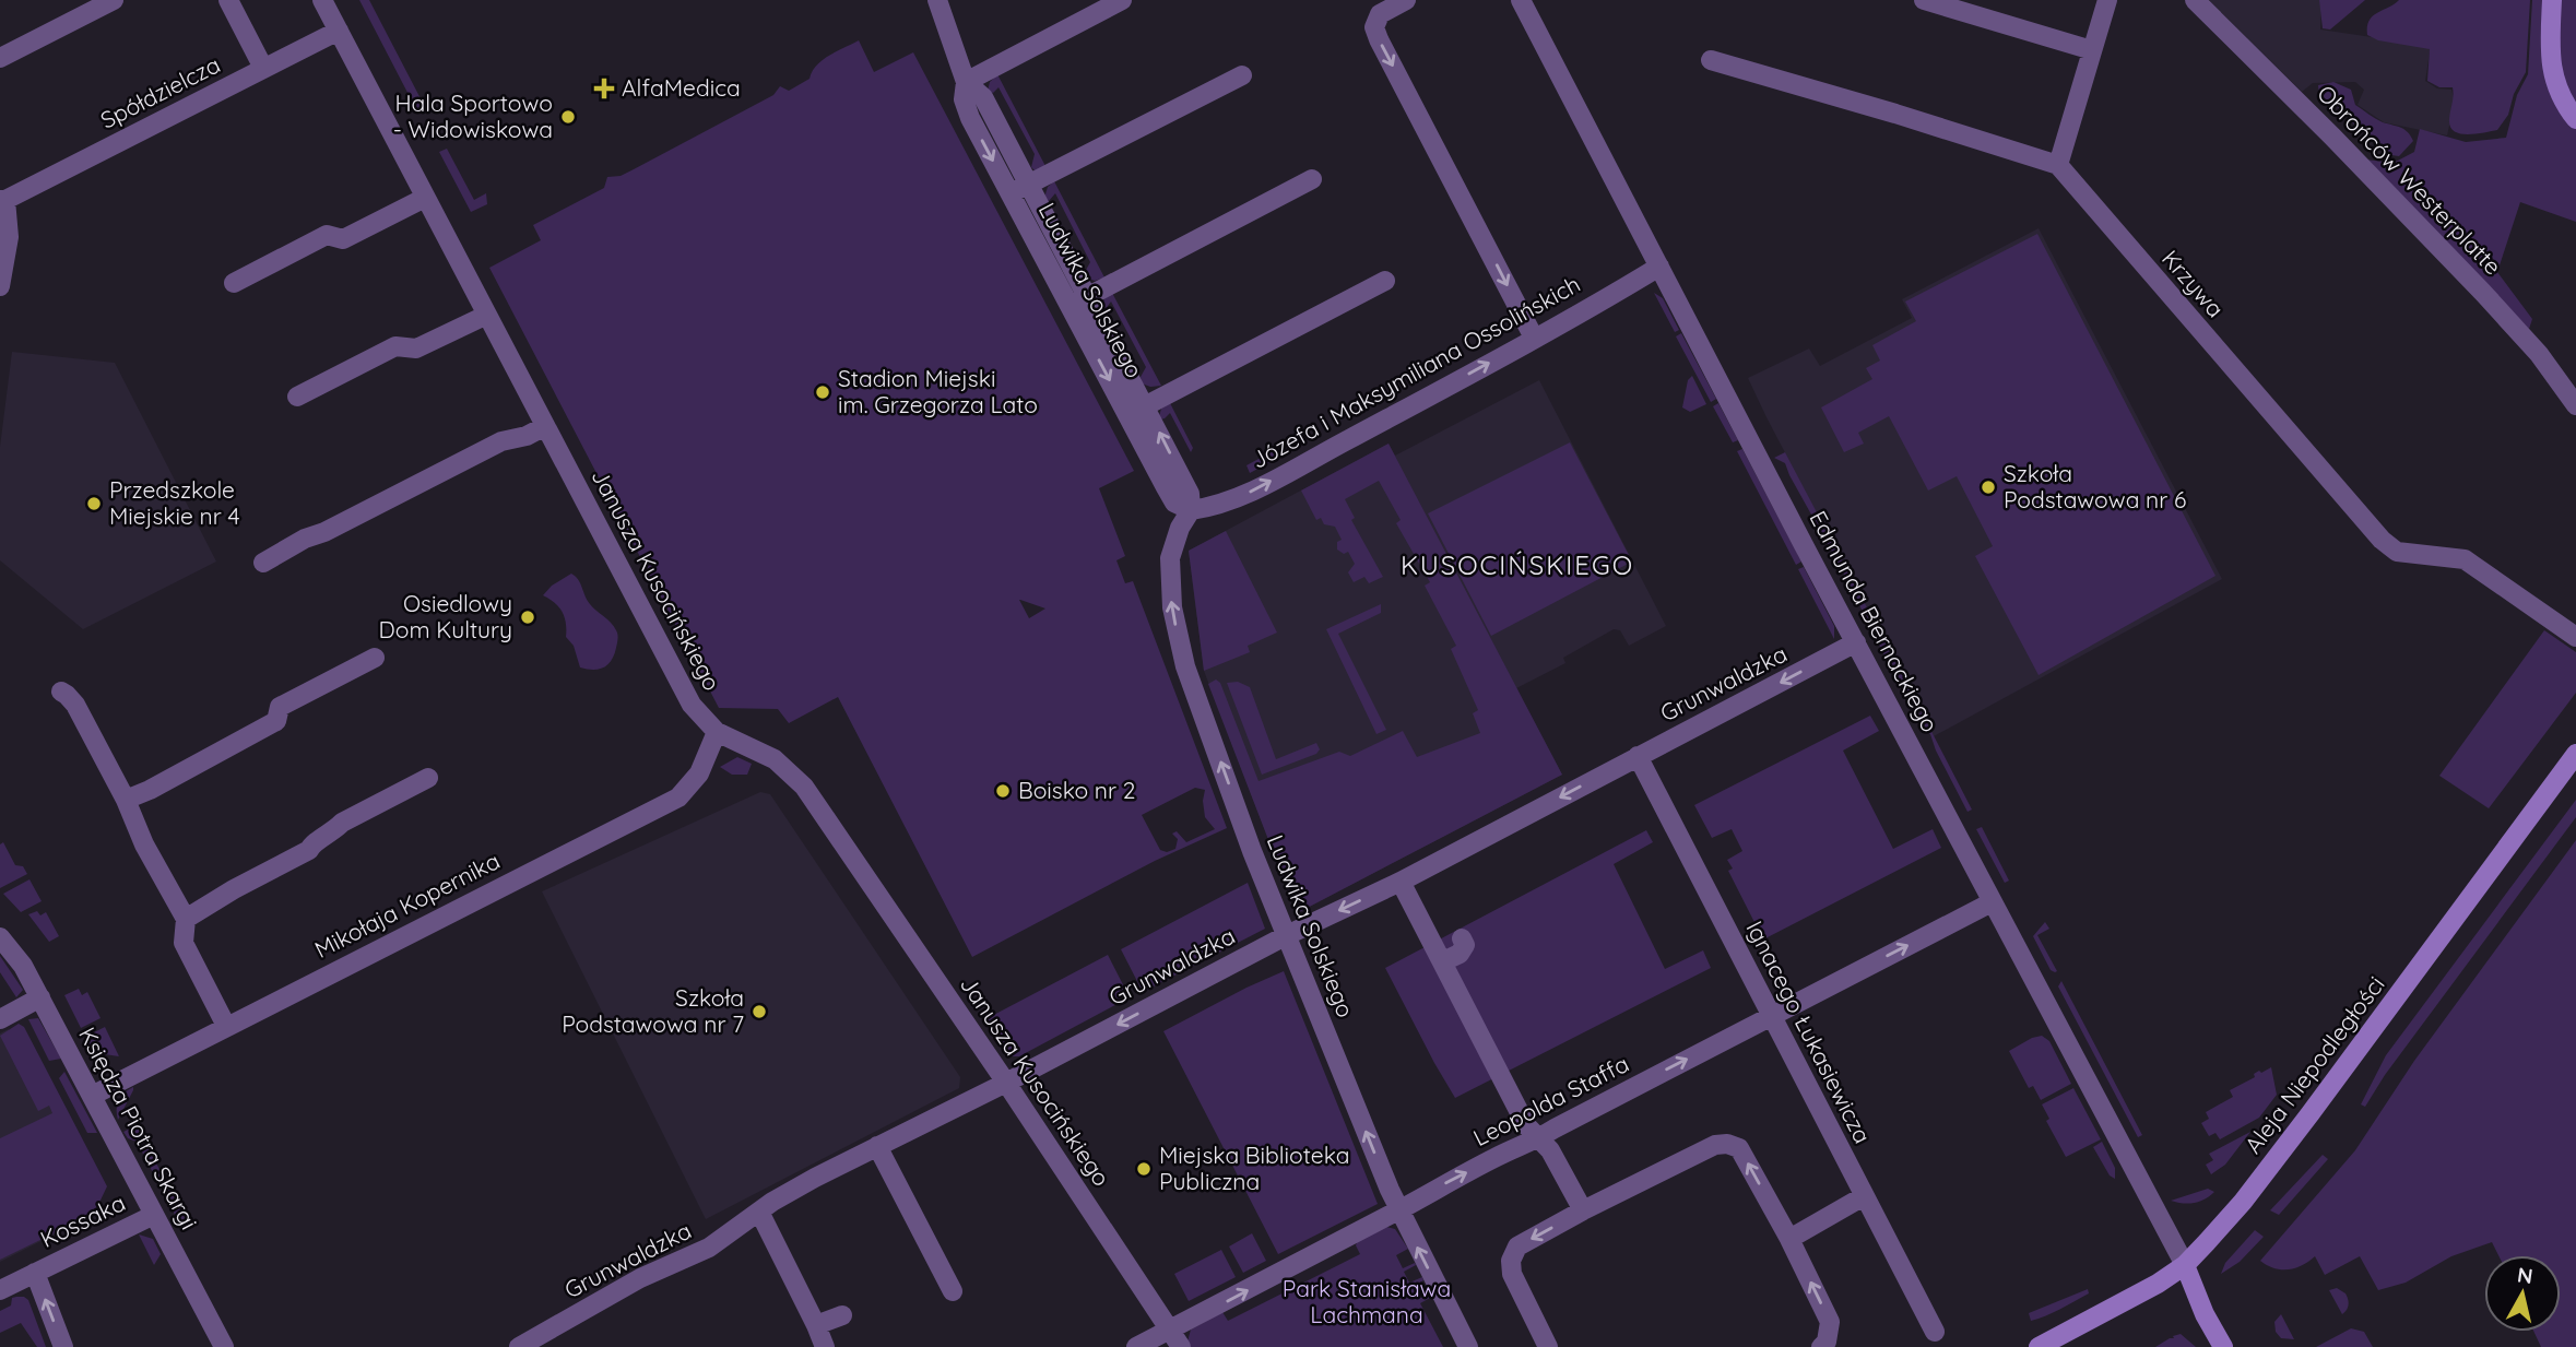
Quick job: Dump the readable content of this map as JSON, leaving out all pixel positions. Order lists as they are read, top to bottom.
{
  "streets": {
    "street": [
      "Spółdzielcza",
      "Obrońców Westerplatte",
      "Krzywa",
      "Ludwika Solskiego",
      "Józefa i Maksymiliana Ossolińskich",
      "Janusza Kusocińskiego",
      "Edmunda Biernackiego",
      "Grunwaldzka",
      "Mikołaja Kopernika",
      "Ignacego Łukasiewicza",
      "Aleja Niepodległości",
      "Leopolda Staffa",
      "Księdza Piotra Skargi",
      "Kossaka"
    ]
  },
  "crossings": [
    ["Spółdzielcza", "Janusza Kusocińskiego"],
    ["Ludwika Solskiego", "Józefa i Maksymiliana Ossolińskich"],
    ["Ludwika Solskiego", "Grunwaldzka"],
    ["Ludwika Solskiego", "Leopolda Staffa"],
    ["Józefa i Maksymiliana Ossolińskich", "Edmunda Biernackiego"],
    ["Janusza Kusocińskiego", "Grunwaldzka"],
    ["Janusza Kusocińskiego", "Mikołaja Kopernika"],
    ["Janusza Kusocińskiego", "Leopolda Staffa"],
    ["Edmunda Biernackiego", "Grunwaldzka"],
    ["Edmunda Biernackiego", "Aleja Niepodległości"],
    ["Edmunda Biernackiego", "Leopolda Staffa"],
    ["Grunwaldzka", "Ignacego Łukasiewicza"],
    ["Mikołaja Kopernika", "Księdza Piotra Skargi"],
    ["Ignacego Łukasiewicza", "Leopolda Staffa"],
    ["Księdza Piotra Skargi", "Kossaka"]
  ],
  "one_way": ["Grunwaldzka", "Leopolda Staffa"],
  "districts": ["KUSOCIŃSKIEGO"],
  "parks": ["Park Stanisława Lachmana"],
  "places": {
    "health": ["AlfaMedica"],
    "other": [
      "Hala Sportowo - Widowiskowa",
      "Stadion Miejski im. Grzegorza Lato",
      "Szkoła Podstawowa nr 6",
      "Przedszkole Miejskie nr 4",
      "Osiedlowy Dom Kultury",
      "Boisko nr 2",
      "Szkoła Podstawowa nr 7",
      "Miejska Biblioteka Publiczna"
    ]
  },
  "north": "top"
}
